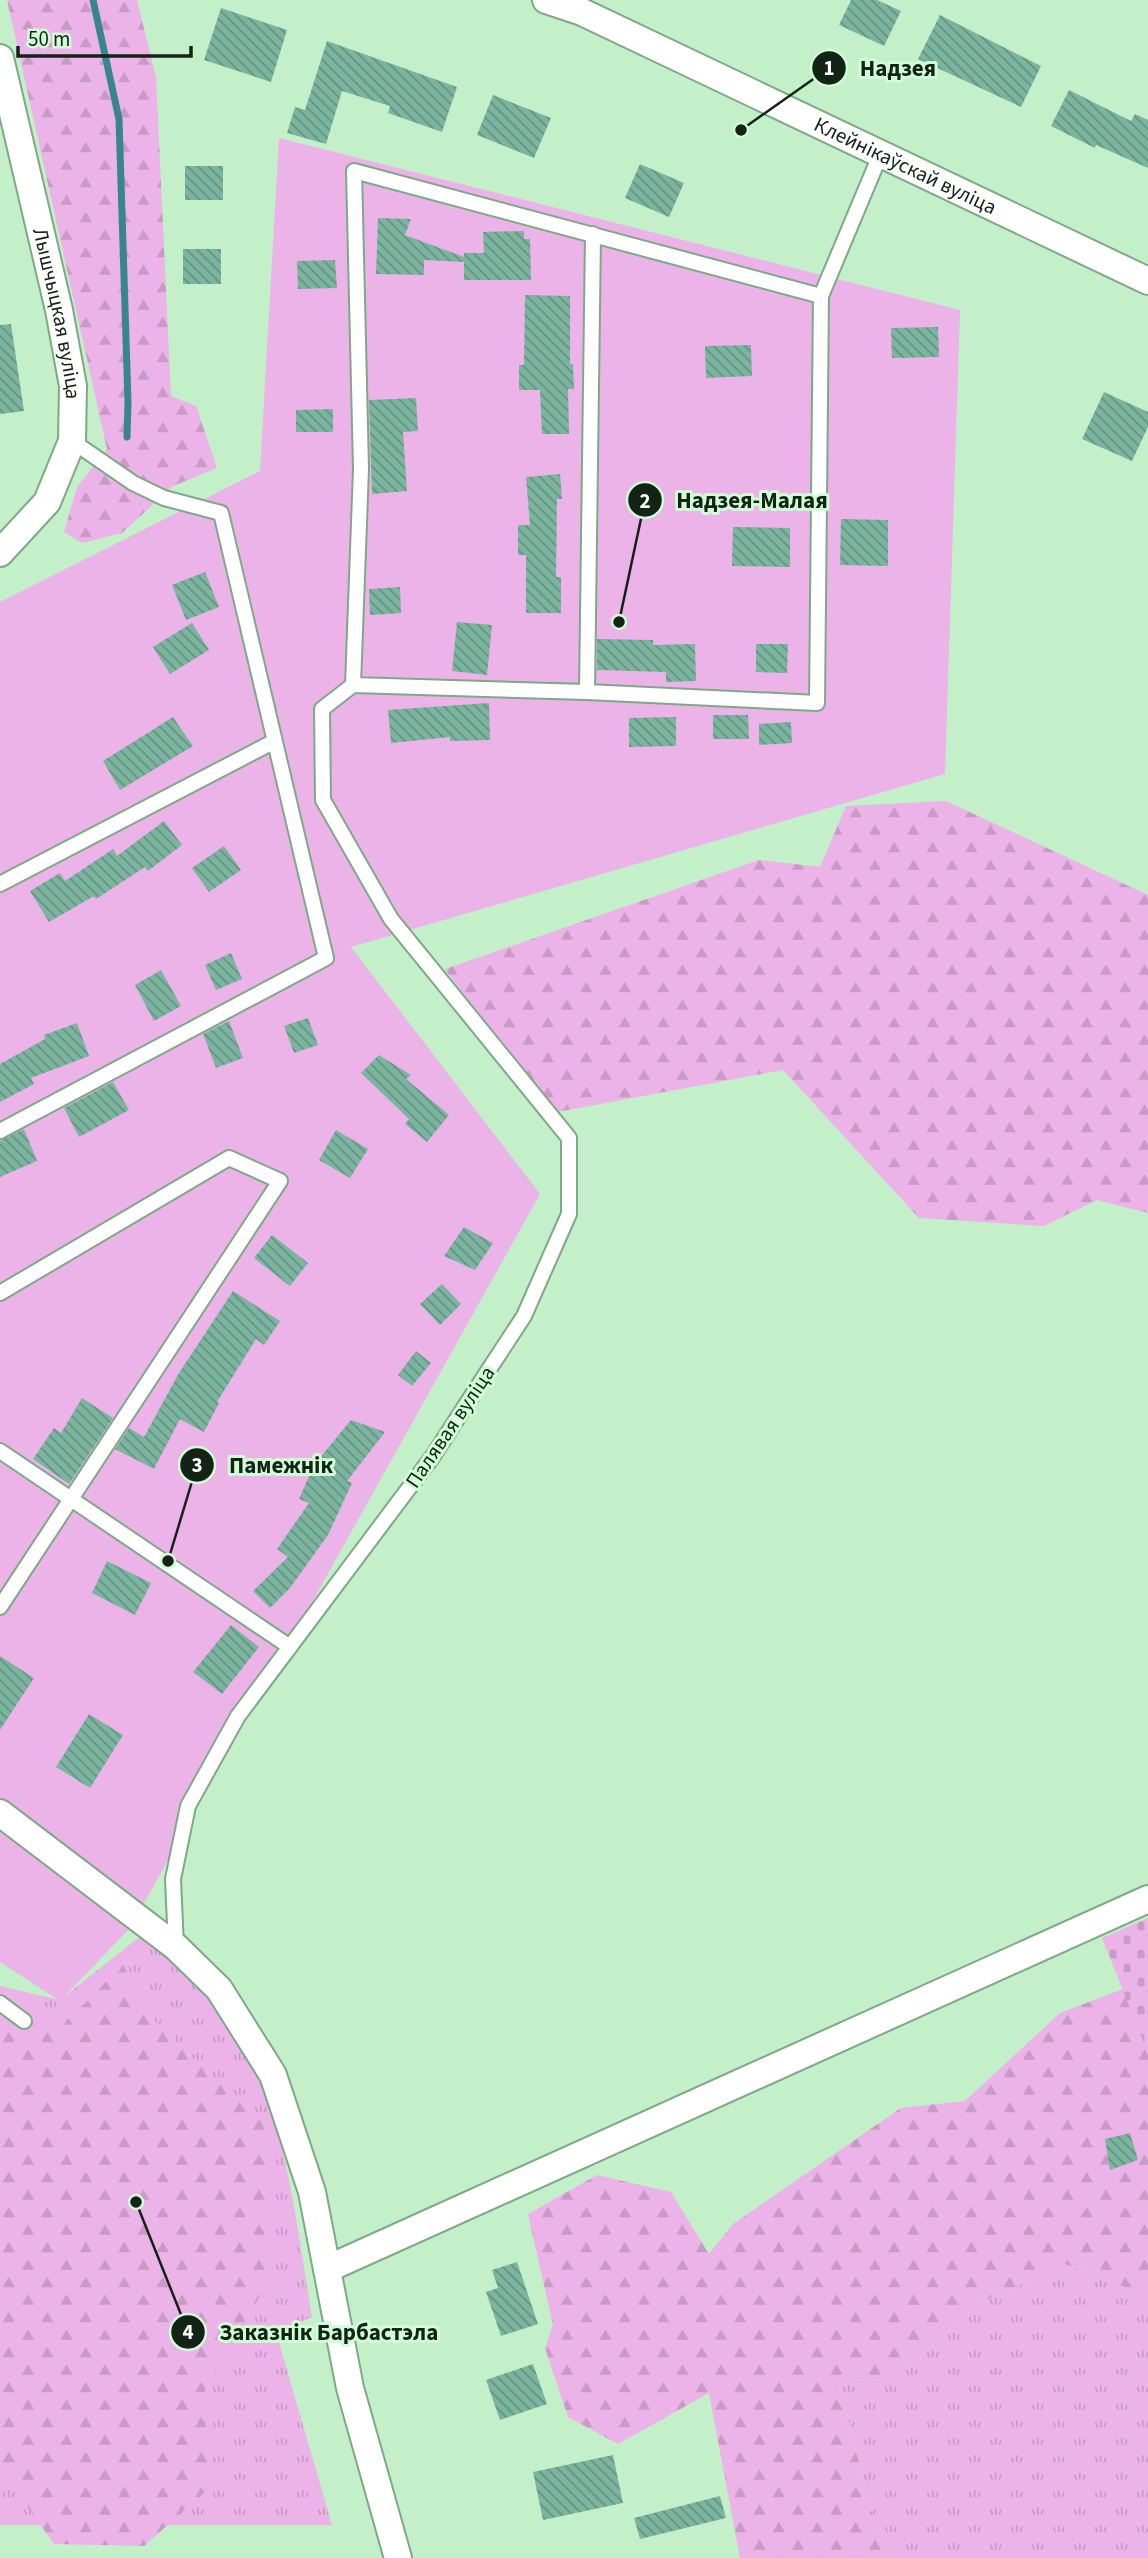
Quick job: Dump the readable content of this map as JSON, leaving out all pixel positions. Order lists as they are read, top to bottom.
{
  "streets": {
    "street": ["Клейнікаўскай вуліца", "Лышчыцкая вуліца"],
    "lane": ["Палявая вуліца"]
  },
  "places": [
    "Надзея",
    "Надзея-Малая",
    "Памежнік",
    "Заказнік Барбастэла"
  ],
  "scale_bar": "50 m"
}
